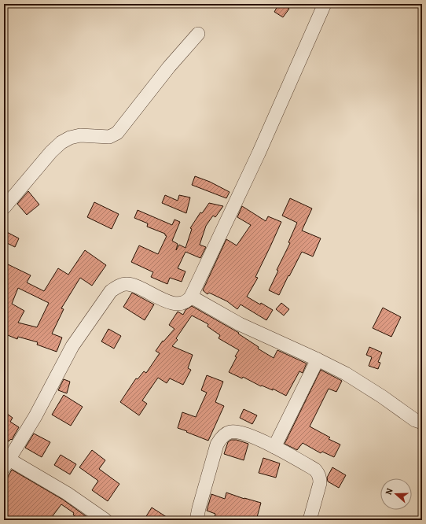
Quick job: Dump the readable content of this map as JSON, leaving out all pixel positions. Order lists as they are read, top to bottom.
{
  "north": "left"
}
